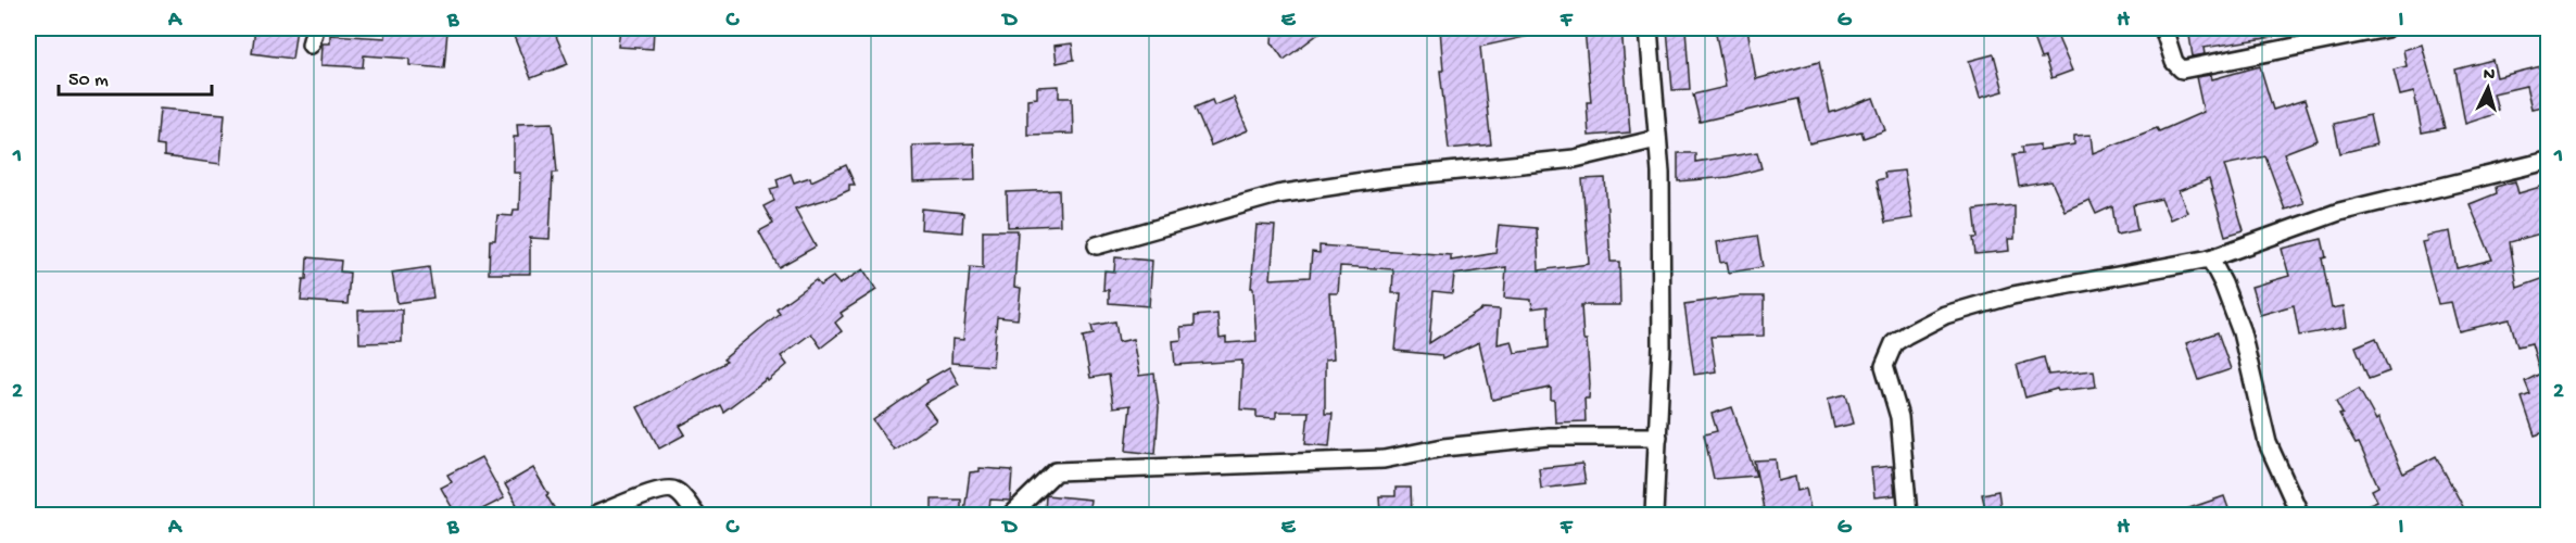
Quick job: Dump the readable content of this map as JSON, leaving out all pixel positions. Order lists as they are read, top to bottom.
{
  "scale_bar": "50 m",
  "north": "top",
  "grid": {
    "columns": [
      "A",
      "B",
      "C",
      "D",
      "E",
      "F",
      "G",
      "H",
      "I"
    ],
    "rows": ["1", "2"]
  }
}
